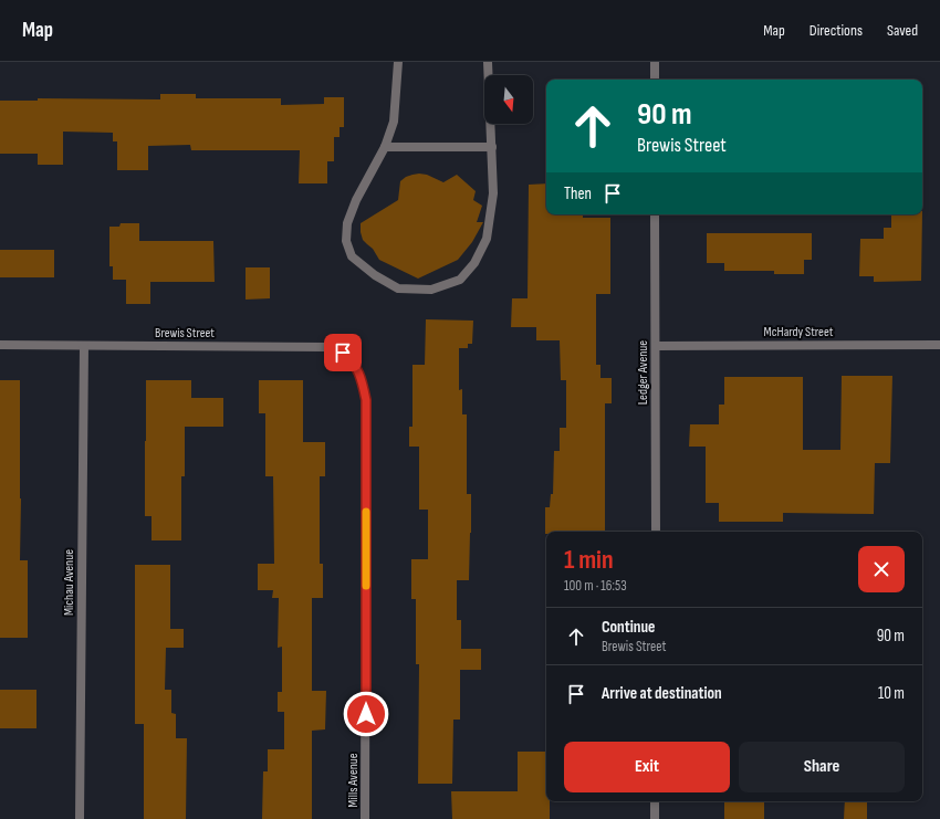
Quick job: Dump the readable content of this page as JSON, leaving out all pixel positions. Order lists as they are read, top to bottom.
{
  "streets": {
    "street": [
      "McHardy Street",
      "Brewis Street",
      "Ledger Avenue",
      "Michau Avenue",
      "Mills Avenue"
    ]
  },
  "crossings": [
    ["McHardy Street", "Ledger Avenue"],
    ["Brewis Street", "Michau Avenue"],
    ["Brewis Street", "Mills Avenue"]
  ],
  "north": "bottom",
  "page": {
    "header": "Map",
    "nav": ["Map", "Directions", "Saved"],
    "turn": ["90 m", "Brewis Street"],
    "then": "Then",
    "heading": ["1 min", "100 m · 16:53"],
    "list": [
      {
        "name": "Continue",
        "note": "Brewis Street",
        "value": "90 m"
      },
      {
        "name": "Arrive at destination",
        "value": "10 m"
      }
    ],
    "buttons": ["Exit", "Share"]
  }
}
